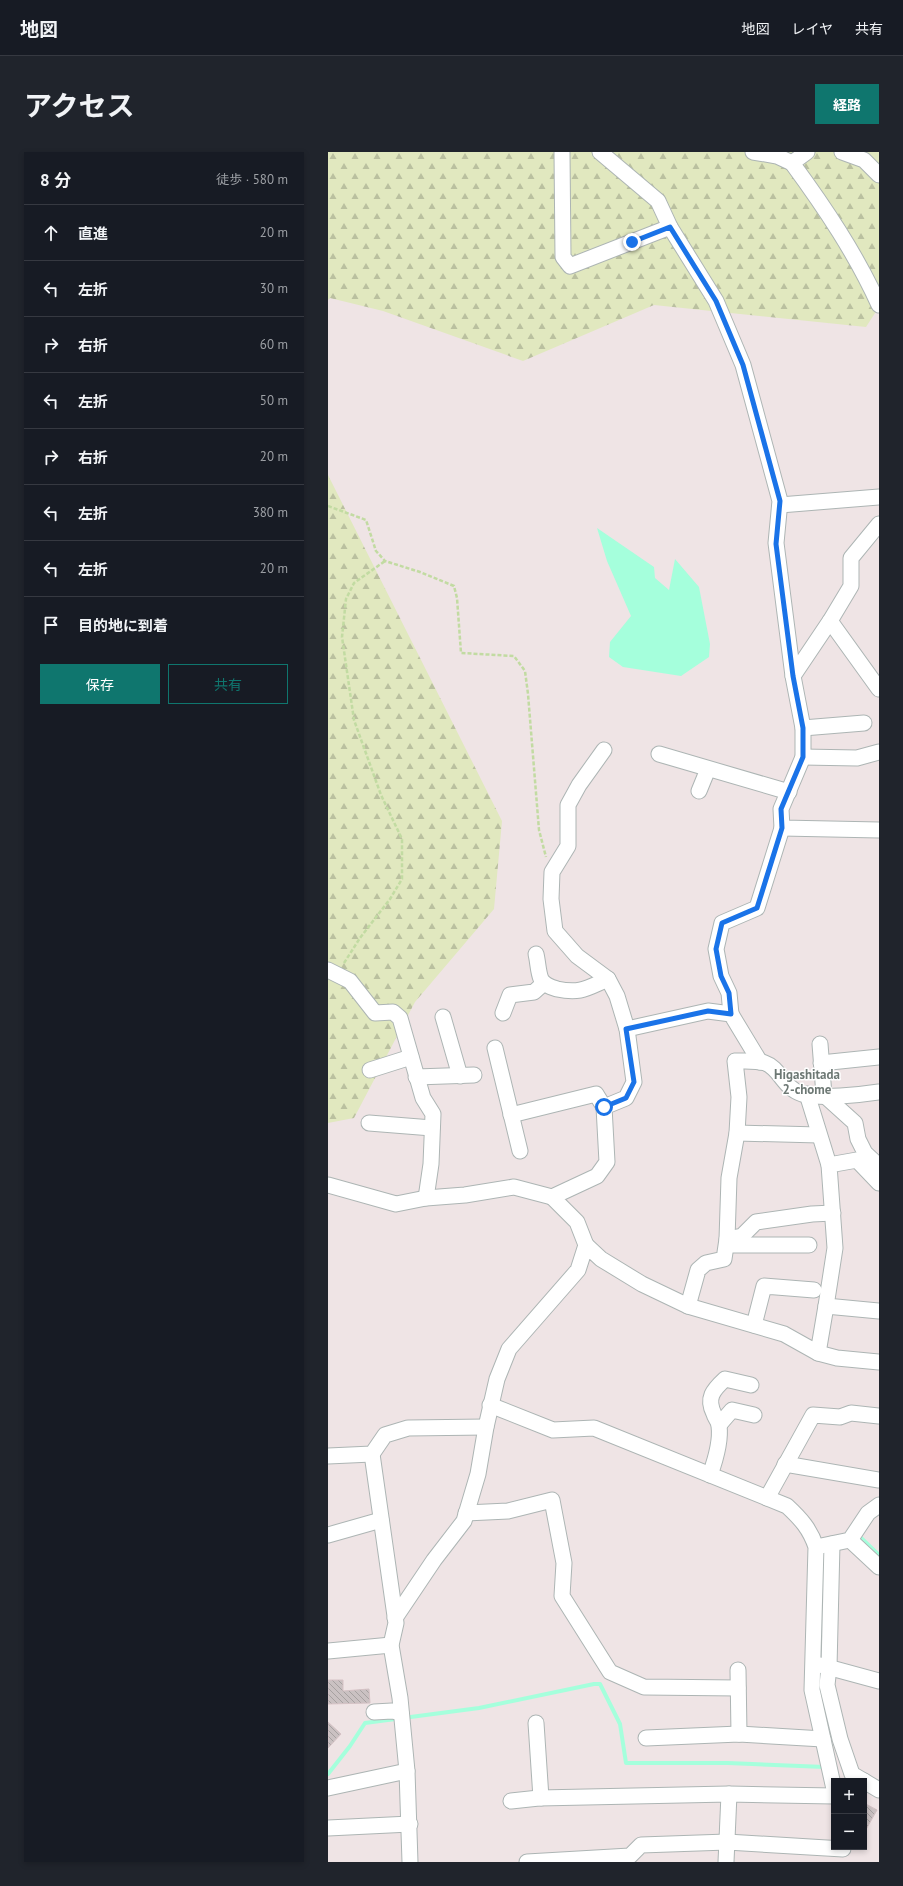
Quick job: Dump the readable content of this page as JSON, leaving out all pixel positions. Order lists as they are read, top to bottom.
{
  "districts": ["Higashitada 2-chome"],
  "page": {
    "header": "地図",
    "nav": ["地図", "レイヤ", "共有"],
    "title": "アクセス",
    "buttons": [
      "経路",
      ["保存", "共有"]
    ],
    "heading": ["8 分", "徒歩 · 580 m"],
    "list": [
      ["直進", "20 m"],
      ["左折", "30 m"],
      ["右折", "60 m"],
      ["左折", "50 m"],
      ["右折", "20 m"],
      ["左折", "380 m"],
      ["左折", "20 m"],
      "目的地に到着"
    ],
    "map_buttons": ["+", "−"]
  }
}
